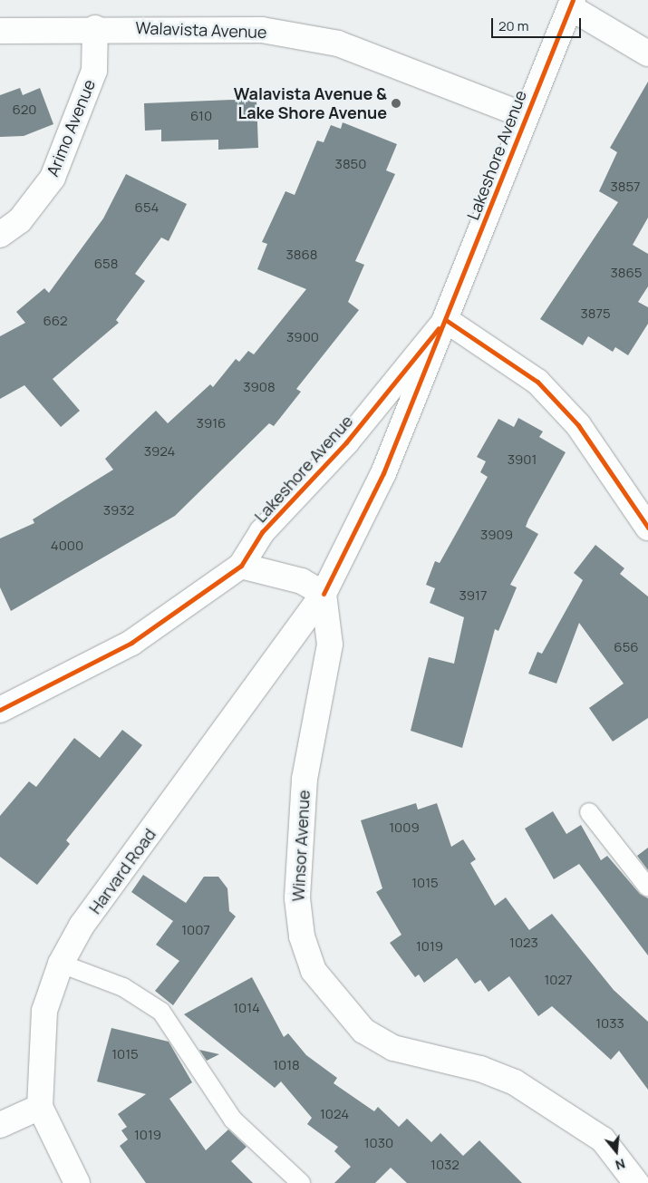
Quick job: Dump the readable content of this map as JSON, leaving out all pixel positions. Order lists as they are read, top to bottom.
{
  "streets": {
    "street": [
      "Walavista Avenue",
      "Arimo Avenue",
      "Lakeshore Avenue",
      "Winsor Avenue",
      "Harvard Road"
    ]
  },
  "crossings": [
    ["Walavista Avenue", "Arimo Avenue"],
    ["Walavista Avenue", "Lakeshore Avenue"],
    ["Lakeshore Avenue", "Winsor Avenue"],
    ["Lakeshore Avenue", "Harvard Road"],
    ["Winsor Avenue", "Harvard Road"]
  ],
  "places": ["Walavista Avenue & Lake Shore Avenue"],
  "house_numbers": [
    "620",
    "610",
    "3850",
    "3857",
    "654",
    "3868",
    "658",
    "3865",
    "3875",
    "662",
    "3900",
    "3908",
    "3916",
    "3924",
    "3901",
    "3932",
    "3909",
    "4000",
    "3917",
    "656",
    "1009",
    "1015",
    "1007",
    "1023",
    "1019",
    "1027",
    "1014",
    "1033",
    "1015",
    "1018",
    "1024",
    "1019",
    "1030",
    "1032"
  ],
  "scale_bar": "20 m",
  "north": "bottom"
}
